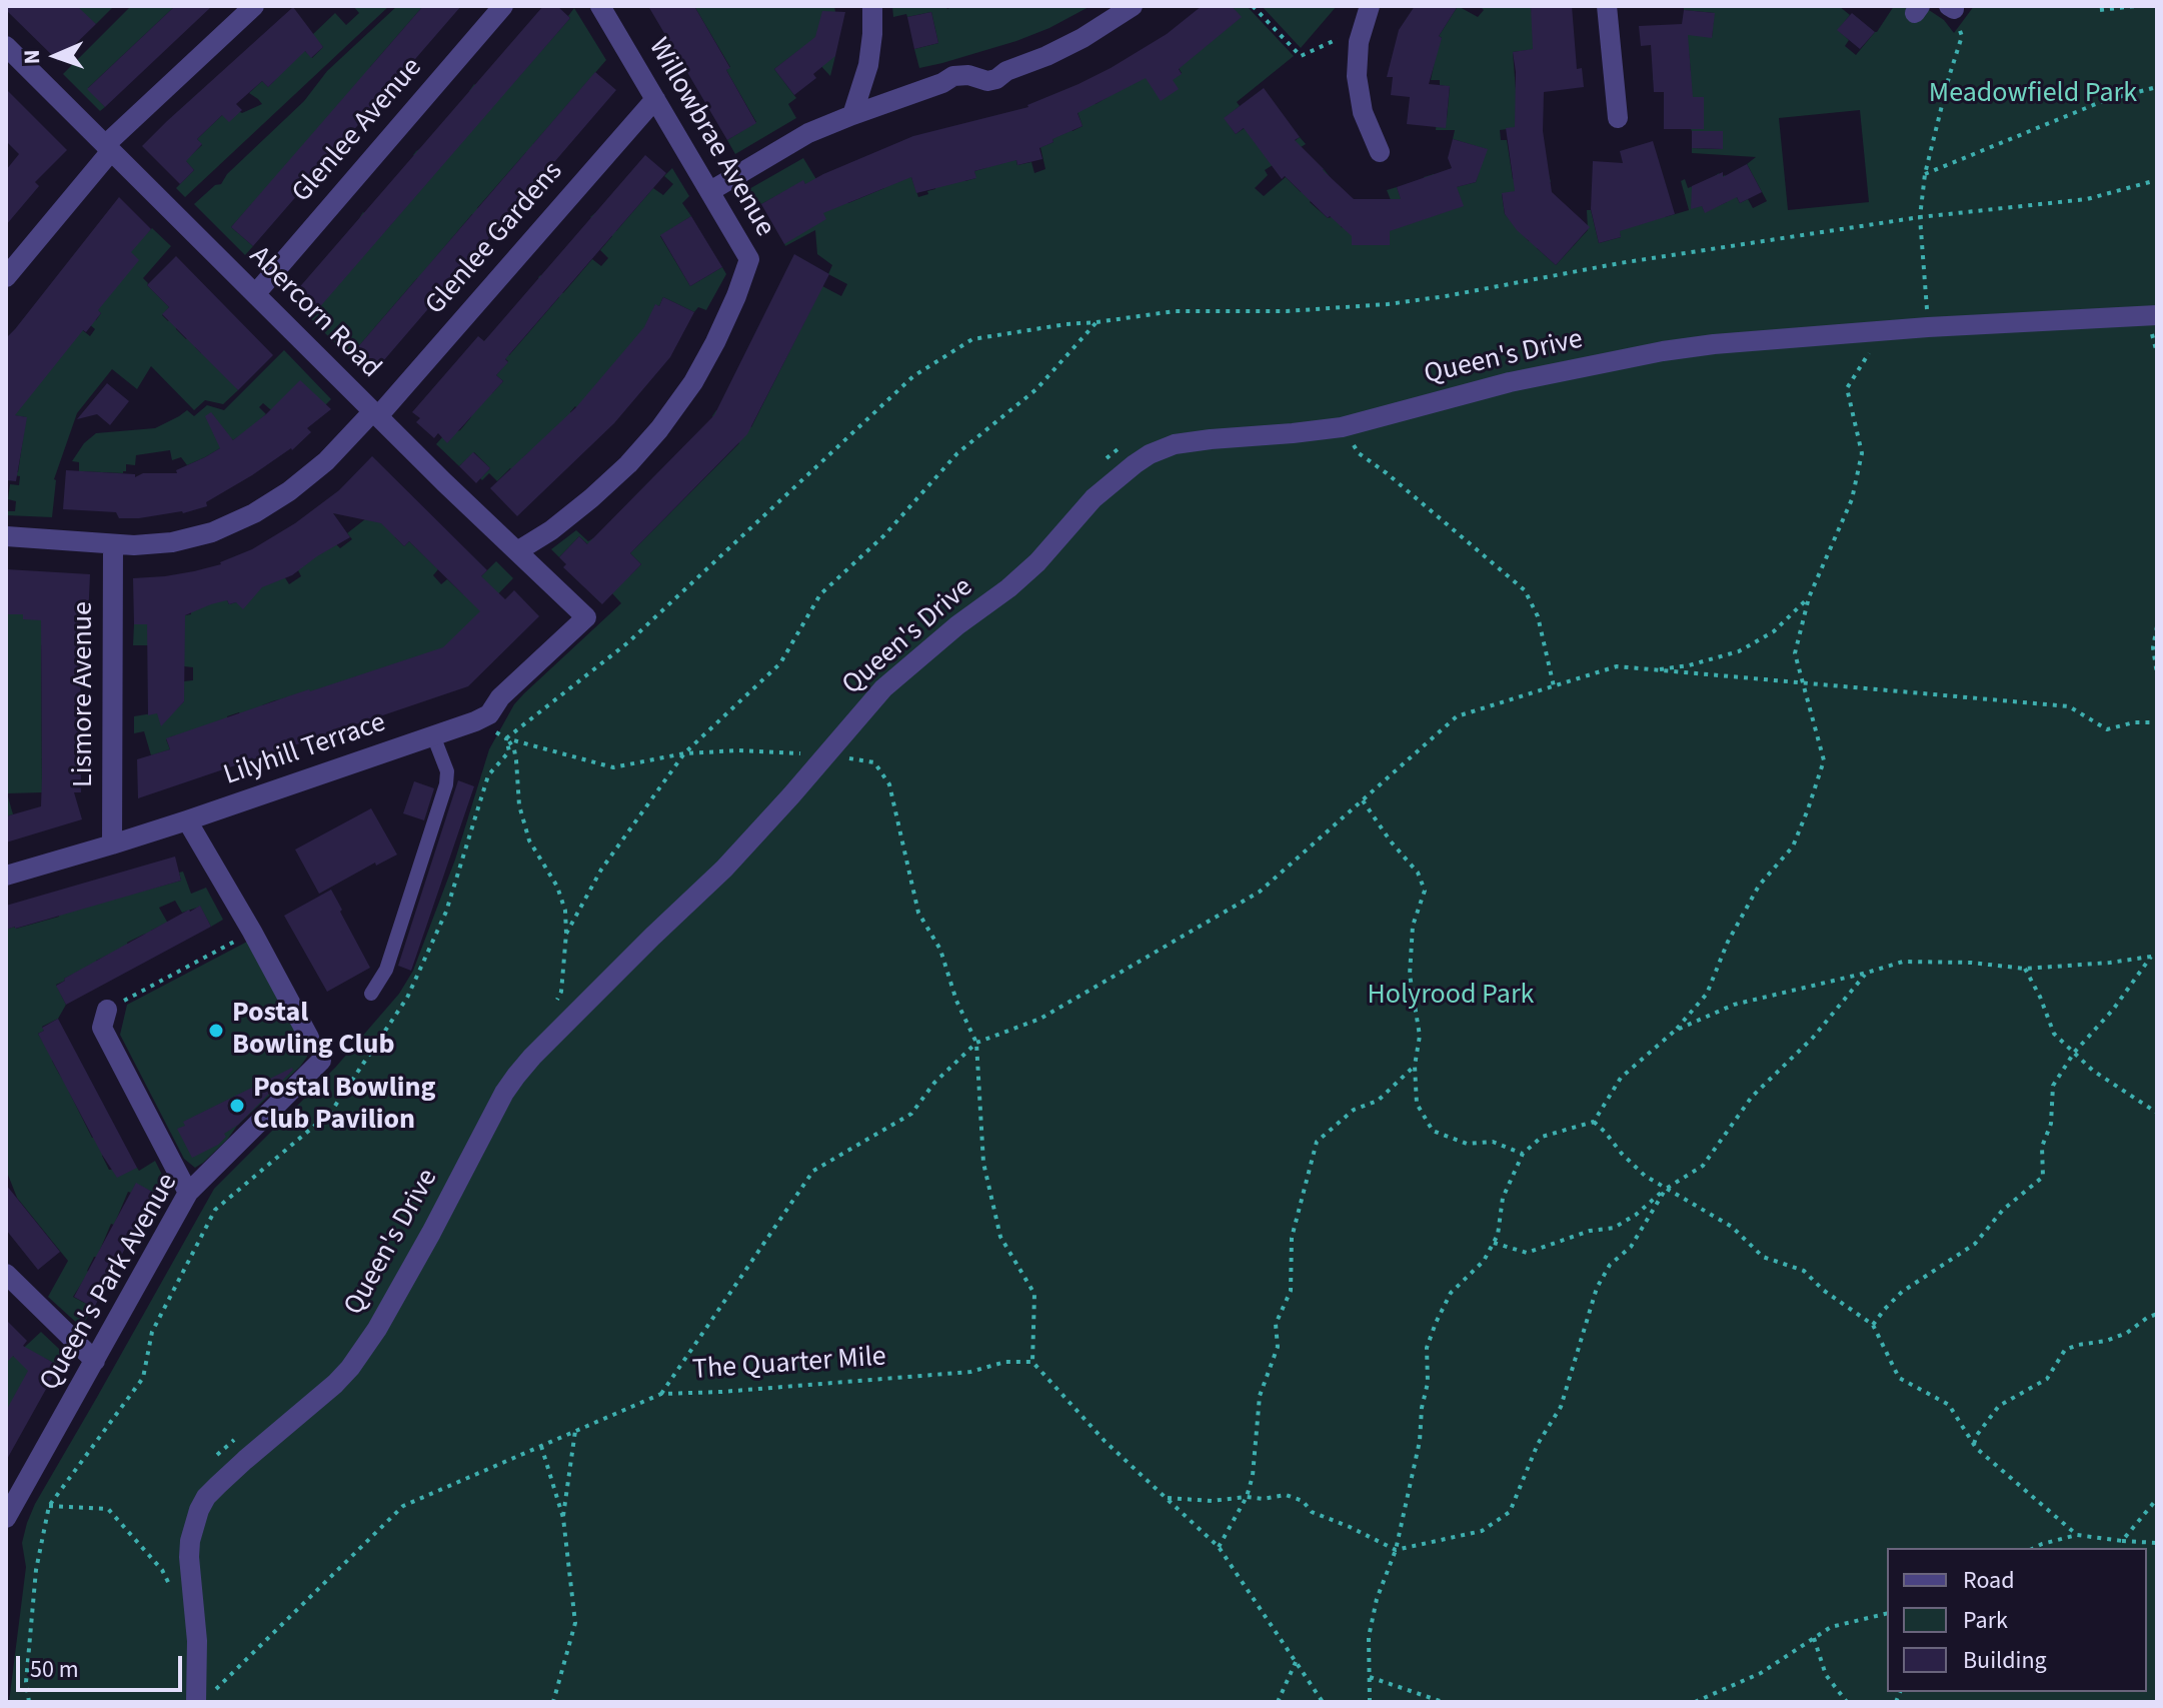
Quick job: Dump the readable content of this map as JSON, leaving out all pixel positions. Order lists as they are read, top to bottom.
{
  "streets": {
    "street": [
      "Glenlee Avenue",
      "Willowbrae Avenue",
      "Glenlee Gardens",
      "Abercorn Road",
      "Queen's Drive",
      "Lismore Avenue",
      "Lilyhill Terrace",
      "Queen's Park Avenue"
    ],
    "path": ["The Quarter Mile"]
  },
  "crossings": [
    ["Glenlee Avenue", "Abercorn Road"],
    ["Willowbrae Avenue", "Glenlee Gardens"],
    ["Willowbrae Avenue", "Abercorn Road"],
    ["Glenlee Gardens", "Abercorn Road"],
    ["Glenlee Gardens", "Lismore Avenue"],
    ["Abercorn Road", "Lilyhill Terrace"],
    ["Queen's Drive", "The Quarter Mile"],
    ["Lismore Avenue", "Lilyhill Terrace"]
  ],
  "parks": ["Meadowfield Park", "Holyrood Park"],
  "places": ["Postal Bowling Club", "Postal Bowling Club Pavilion"],
  "legend": ["Road", "Park", "Building"],
  "scale_bar": "50 m",
  "north": "left"
}
